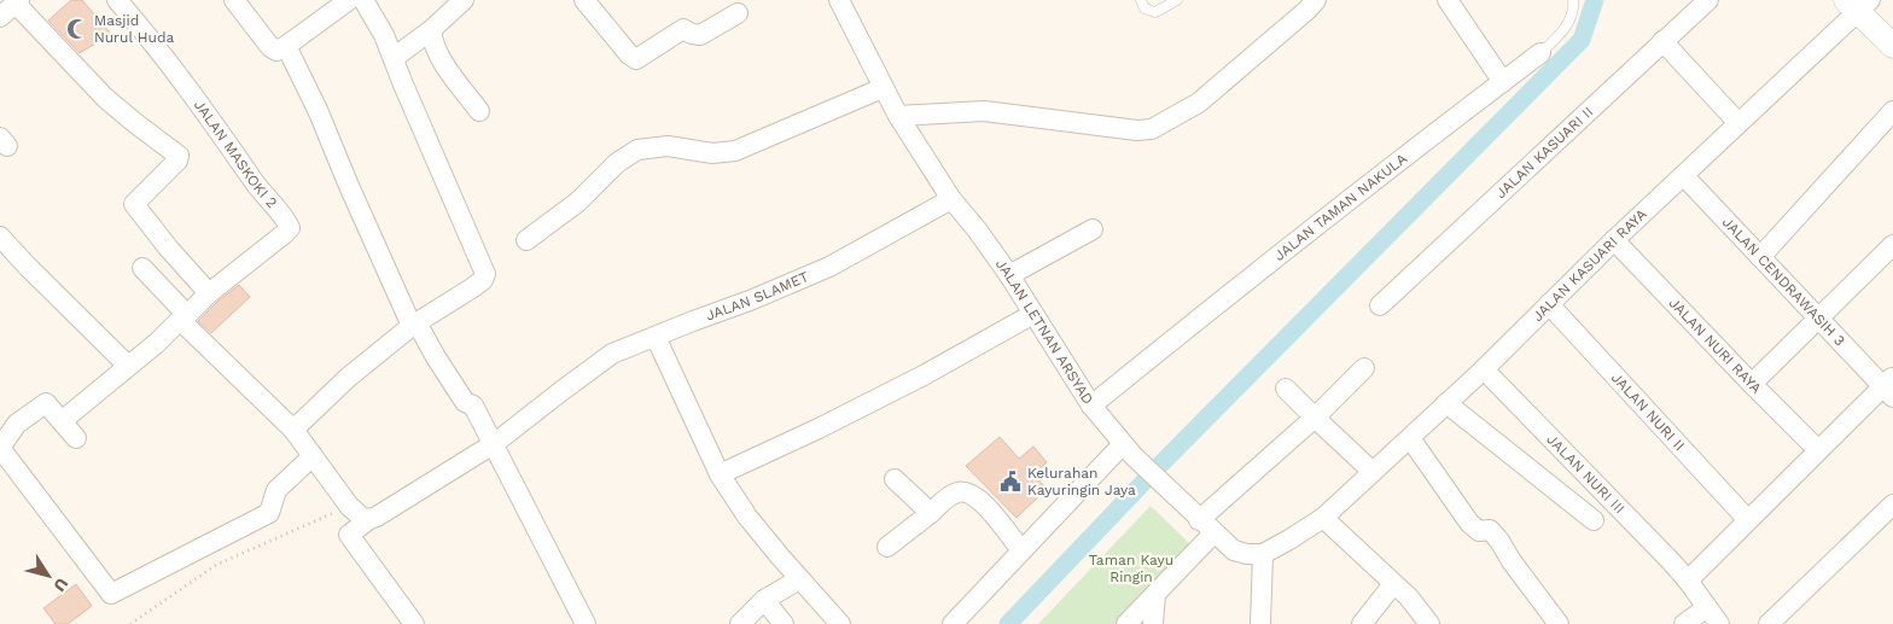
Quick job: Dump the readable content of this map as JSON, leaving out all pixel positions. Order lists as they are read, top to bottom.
{
  "streets": {
    "street": [
      "JALAN KASUARI II",
      "JALAN MASKOKI 2",
      "JALAN TAMAN NAKULA",
      "JALAN KASUARI RAYA",
      "JALAN CENDRAWASIH 3",
      "JALAN SLAMET",
      "JALAN LETNAN ARSYAD",
      "JALAN NURI RAYA",
      "JALAN NURI II",
      "JALAN NURI III"
    ]
  },
  "crossings": [
    ["JALAN TAMAN NAKULA", "JALAN LETNAN ARSYAD"],
    ["JALAN KASUARI RAYA", "JALAN CENDRAWASIH 3"],
    ["JALAN KASUARI RAYA", "JALAN NURI RAYA"],
    ["JALAN KASUARI RAYA", "JALAN NURI II"],
    ["JALAN KASUARI RAYA", "JALAN NURI III"],
    ["JALAN SLAMET", "JALAN LETNAN ARSYAD"]
  ],
  "parks": ["Taman Kayu Ringin"],
  "places": {
    "mosque": ["Masjid Nurul Huda"],
    "public building": ["Kelurahan Kayuringin Jaya"]
  },
  "north": "bottom right"
}
